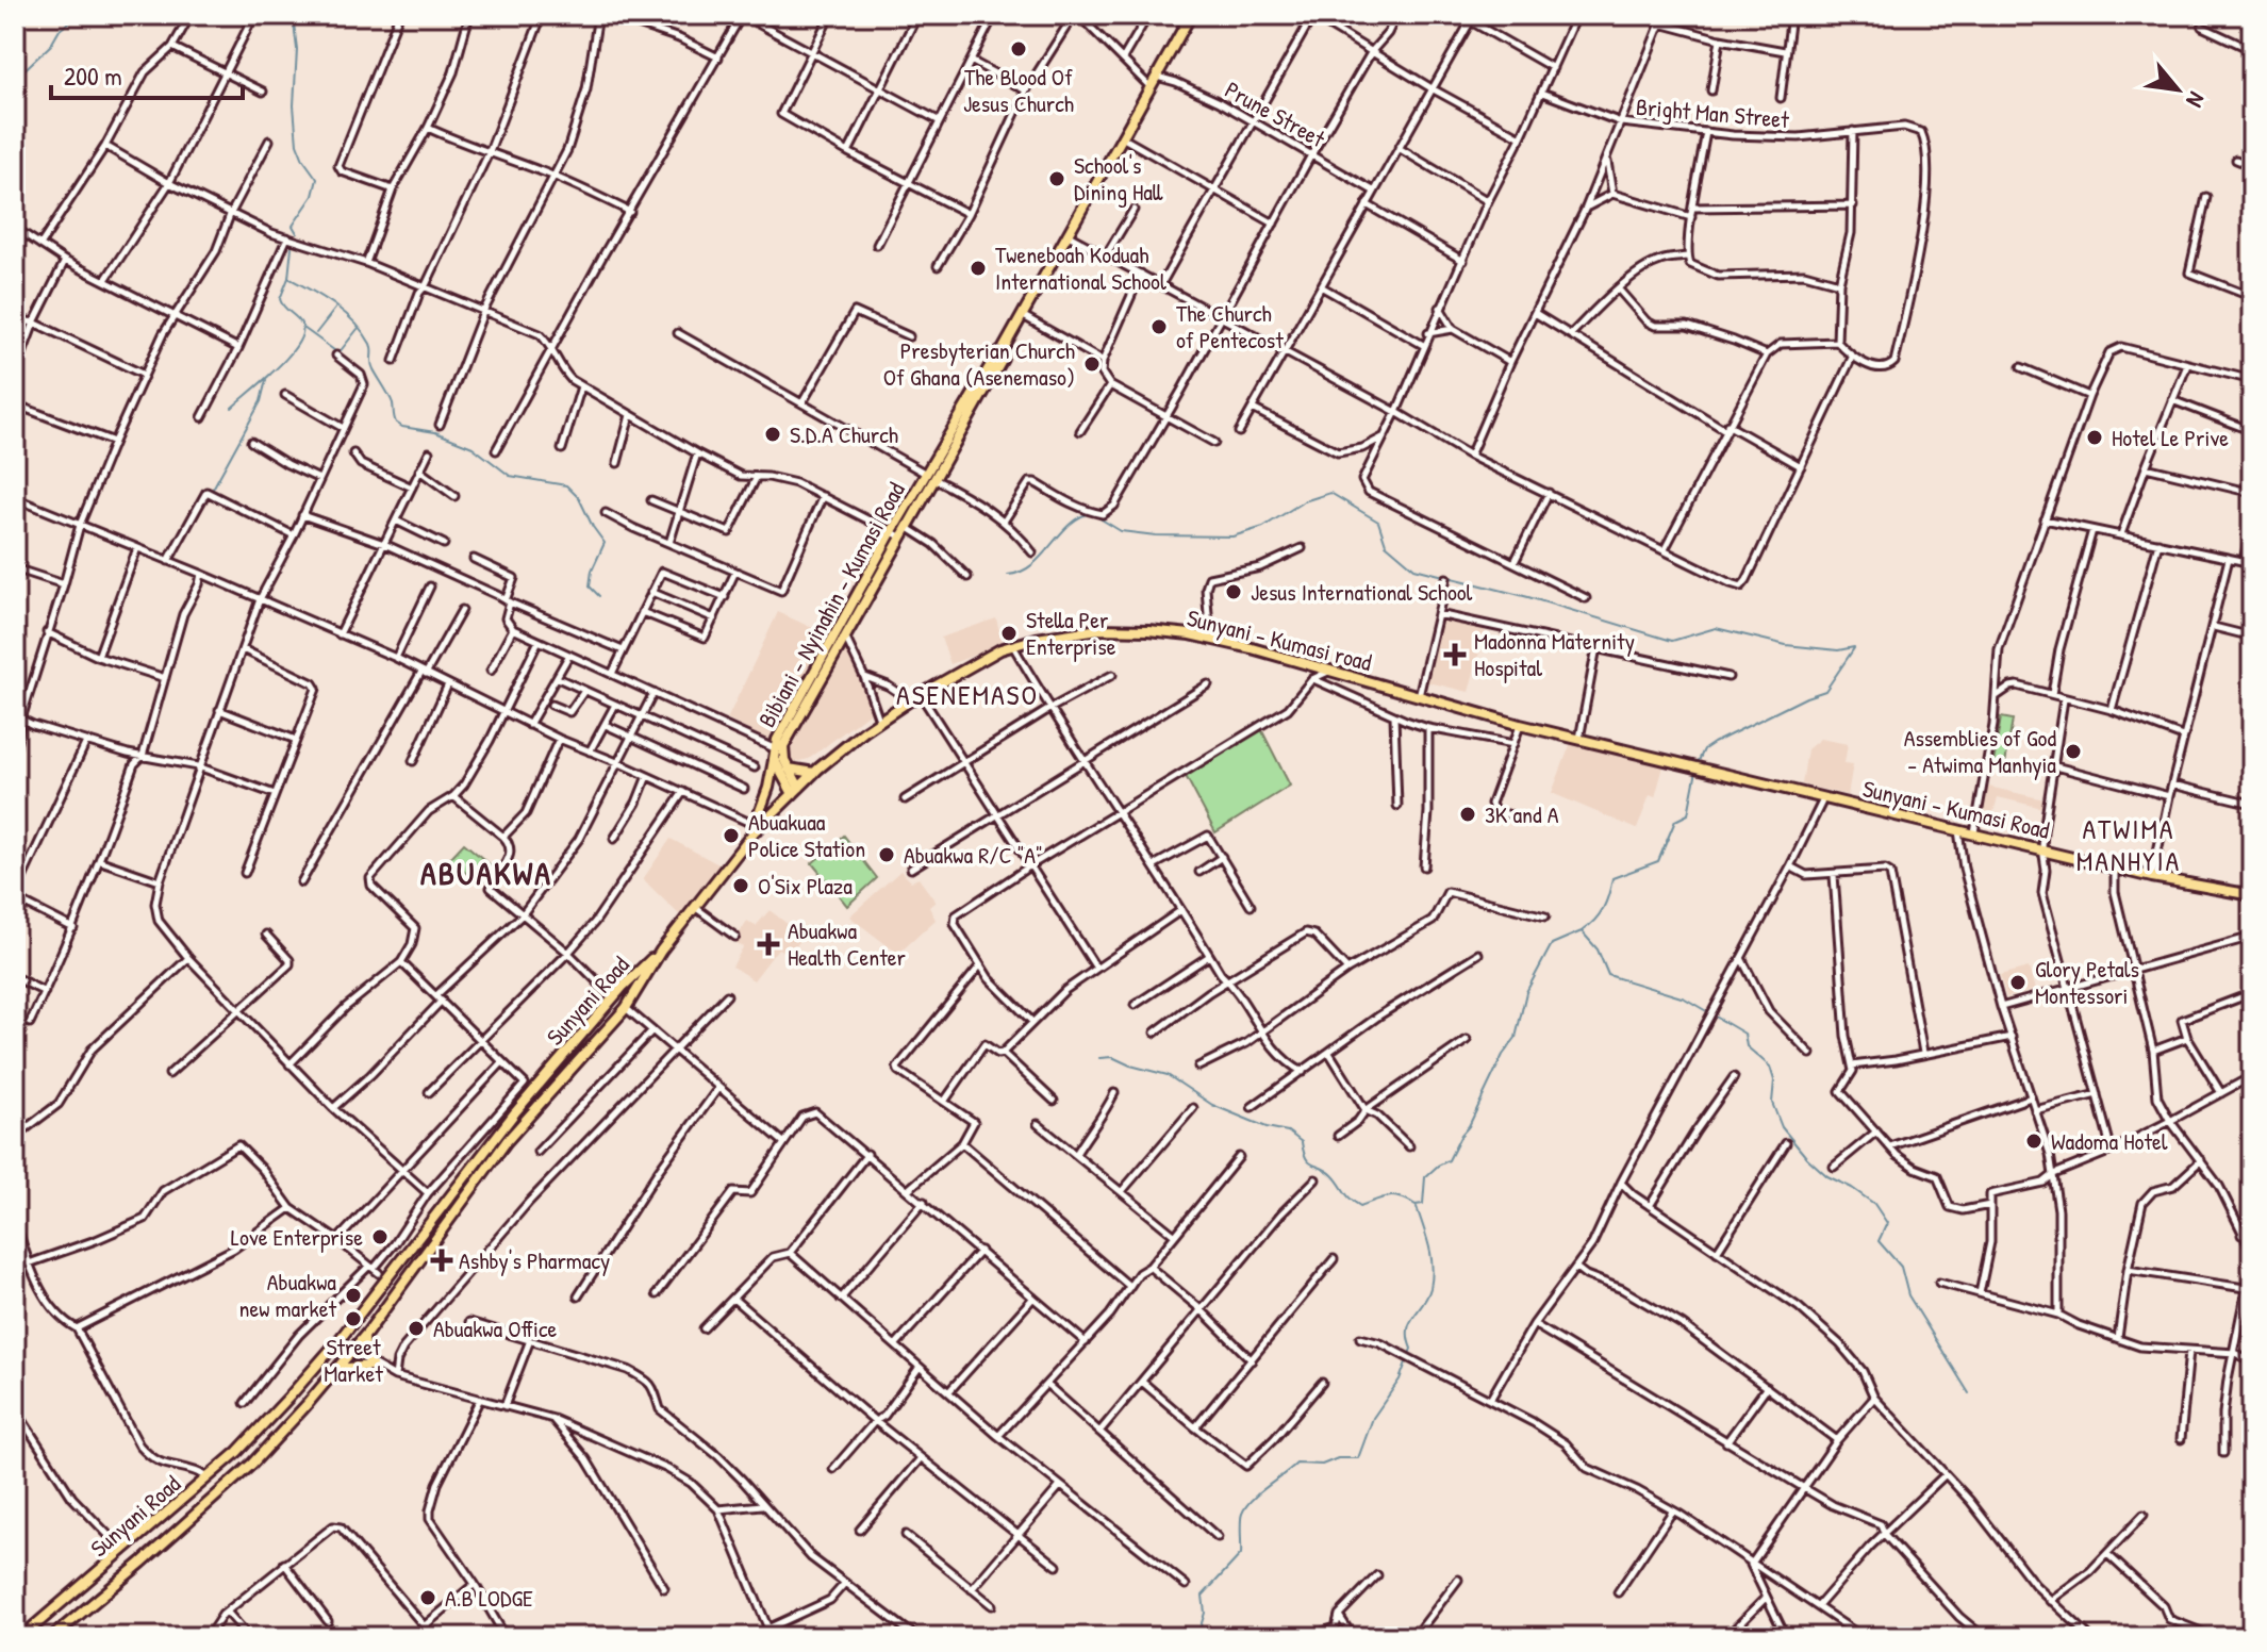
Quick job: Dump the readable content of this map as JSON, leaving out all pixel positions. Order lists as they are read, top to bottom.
{
  "streets": {
    "main road": [
      "Bibiani - Nyinahin - Kumasi Road",
      "Sunyani - Kumasi road",
      "Sunyani - Kumasi Road",
      "Sunyani Road"
    ],
    "street": ["Bright Man Street", "Prune Street"]
  },
  "crossings": [
    ["Prune Street", "Bibiani - Nyinahin - Kumasi Road"],
    ["Bibiani - Nyinahin - Kumasi Road", "Sunyani - Kumasi road"],
    ["Sunyani - Kumasi road", "Sunyani - Kumasi Road"],
    ["Sunyani - Kumasi road", "Sunyani Road"]
  ],
  "districts": ["ASENEMASO", "ATWIMA MANHYIA", "ABUAKWA"],
  "places": {
    "other": [
      "The Blood Of Jesus Church",
      "School's Dining Hall",
      "Tweneboah Koduah International School",
      "The Church of Pentecost",
      "Presbyterian Church Of Ghana (Asenemaso)",
      "S.D.A Church",
      "Hotel Le Prive",
      "Jesus International School",
      "Stella Per Enterprise",
      "Assemblies of God - Atwima Manhyia",
      "3K and A",
      "Abuakuaa Police Station",
      "Abuakwa R/C \"A\"",
      "O'Six Plaza",
      "Glory Petals Montessori",
      "Wadoma Hotel",
      "Love Enterprise",
      "Abuakwa new market",
      "Street Market",
      "Abuakwa Office",
      "A.B LODGE"
    ],
    "health": ["Madonna Maternity Hospital", "Abuakwa Health Center", "Ashby's Pharmacy"]
  },
  "scale_bar": "200 m",
  "north": "bottom right"
}
